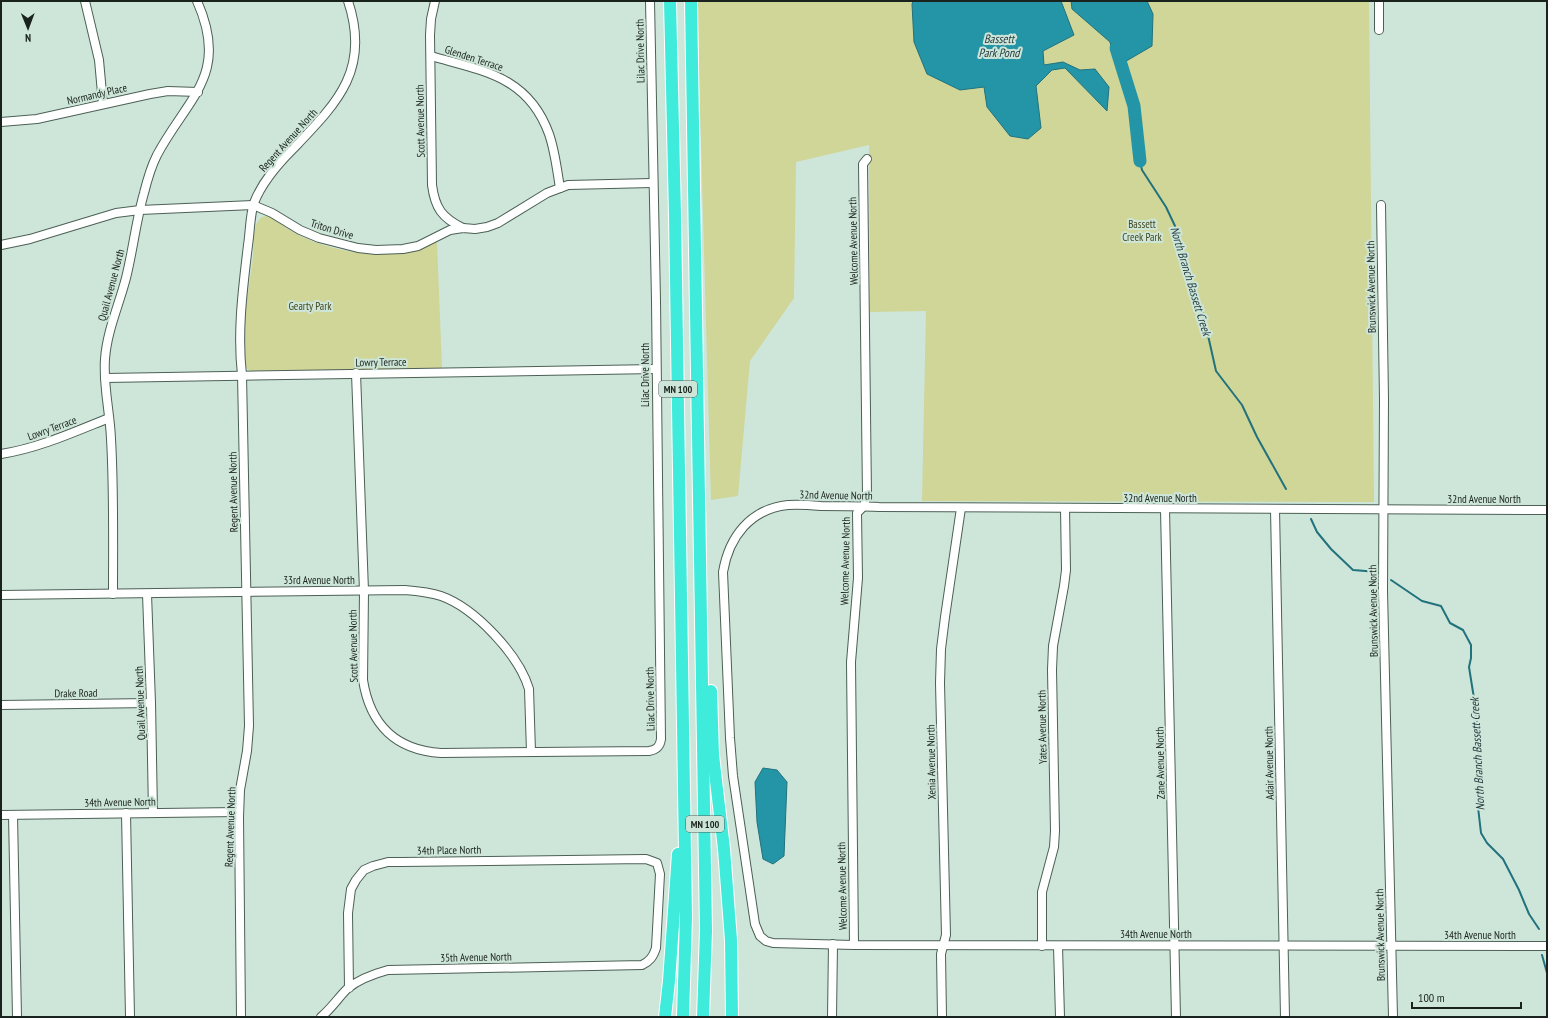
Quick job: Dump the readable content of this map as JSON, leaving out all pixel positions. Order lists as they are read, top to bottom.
{
  "streets": {
    "highway": ["MN 100"],
    "street": [
      "Lilac Drive North",
      "Glenden Terrace",
      "Normandy Place",
      "Scott Avenue North",
      "Regent Avenue North",
      "Triton Drive",
      "Welcome Avenue North",
      "Quail Avenue North",
      "Brunswick Avenue North",
      "Lowry Terrace",
      "32nd Avenue North",
      "33rd Avenue North",
      "Drake Road",
      "Yates Avenue North",
      "Xenia Avenue North",
      "Zane Avenue North",
      "Adair Avenue North",
      "34th Avenue North",
      "34th Place North",
      "35th Avenue North"
    ]
  },
  "crossings": [
    ["Lilac Drive North", "Scott Avenue North"],
    ["Lilac Drive North", "Triton Drive"],
    ["Lilac Drive North", "Lowry Terrace"],
    ["Glenden Terrace", "Scott Avenue North"],
    ["Glenden Terrace", "Triton Drive"],
    ["Normandy Place", "Quail Avenue North"],
    ["Scott Avenue North", "Triton Drive"],
    ["Scott Avenue North", "Lowry Terrace"],
    ["Scott Avenue North", "33rd Avenue North"],
    ["Regent Avenue North", "Triton Drive"],
    ["Regent Avenue North", "Lowry Terrace"],
    ["Regent Avenue North", "33rd Avenue North"],
    ["Regent Avenue North", "34th Avenue North"],
    ["Welcome Avenue North", "32nd Avenue North"],
    ["Welcome Avenue North", "34th Avenue North"],
    ["Quail Avenue North", "Lowry Terrace"],
    ["Quail Avenue North", "33rd Avenue North"],
    ["Quail Avenue North", "Drake Road"],
    ["Quail Avenue North", "34th Avenue North"],
    ["Brunswick Avenue North", "32nd Avenue North"],
    ["Brunswick Avenue North", "34th Avenue North"],
    ["32nd Avenue North", "Yates Avenue North"],
    ["32nd Avenue North", "Xenia Avenue North"],
    ["32nd Avenue North", "Zane Avenue North"],
    ["32nd Avenue North", "Adair Avenue North"],
    ["32nd Avenue North", "34th Avenue North"],
    ["Yates Avenue North", "34th Avenue North"],
    ["Xenia Avenue North", "34th Avenue North"],
    ["Zane Avenue North", "34th Avenue North"],
    ["Adair Avenue North", "34th Avenue North"],
    ["34th Place North", "35th Avenue North"]
  ],
  "water": ["Bassett Park Pond", "North Branch Bassett Creek"],
  "parks": ["Bassett Creek Park", "Gearty Park"],
  "scale_bar": "100 m",
  "north": "bottom"
}
